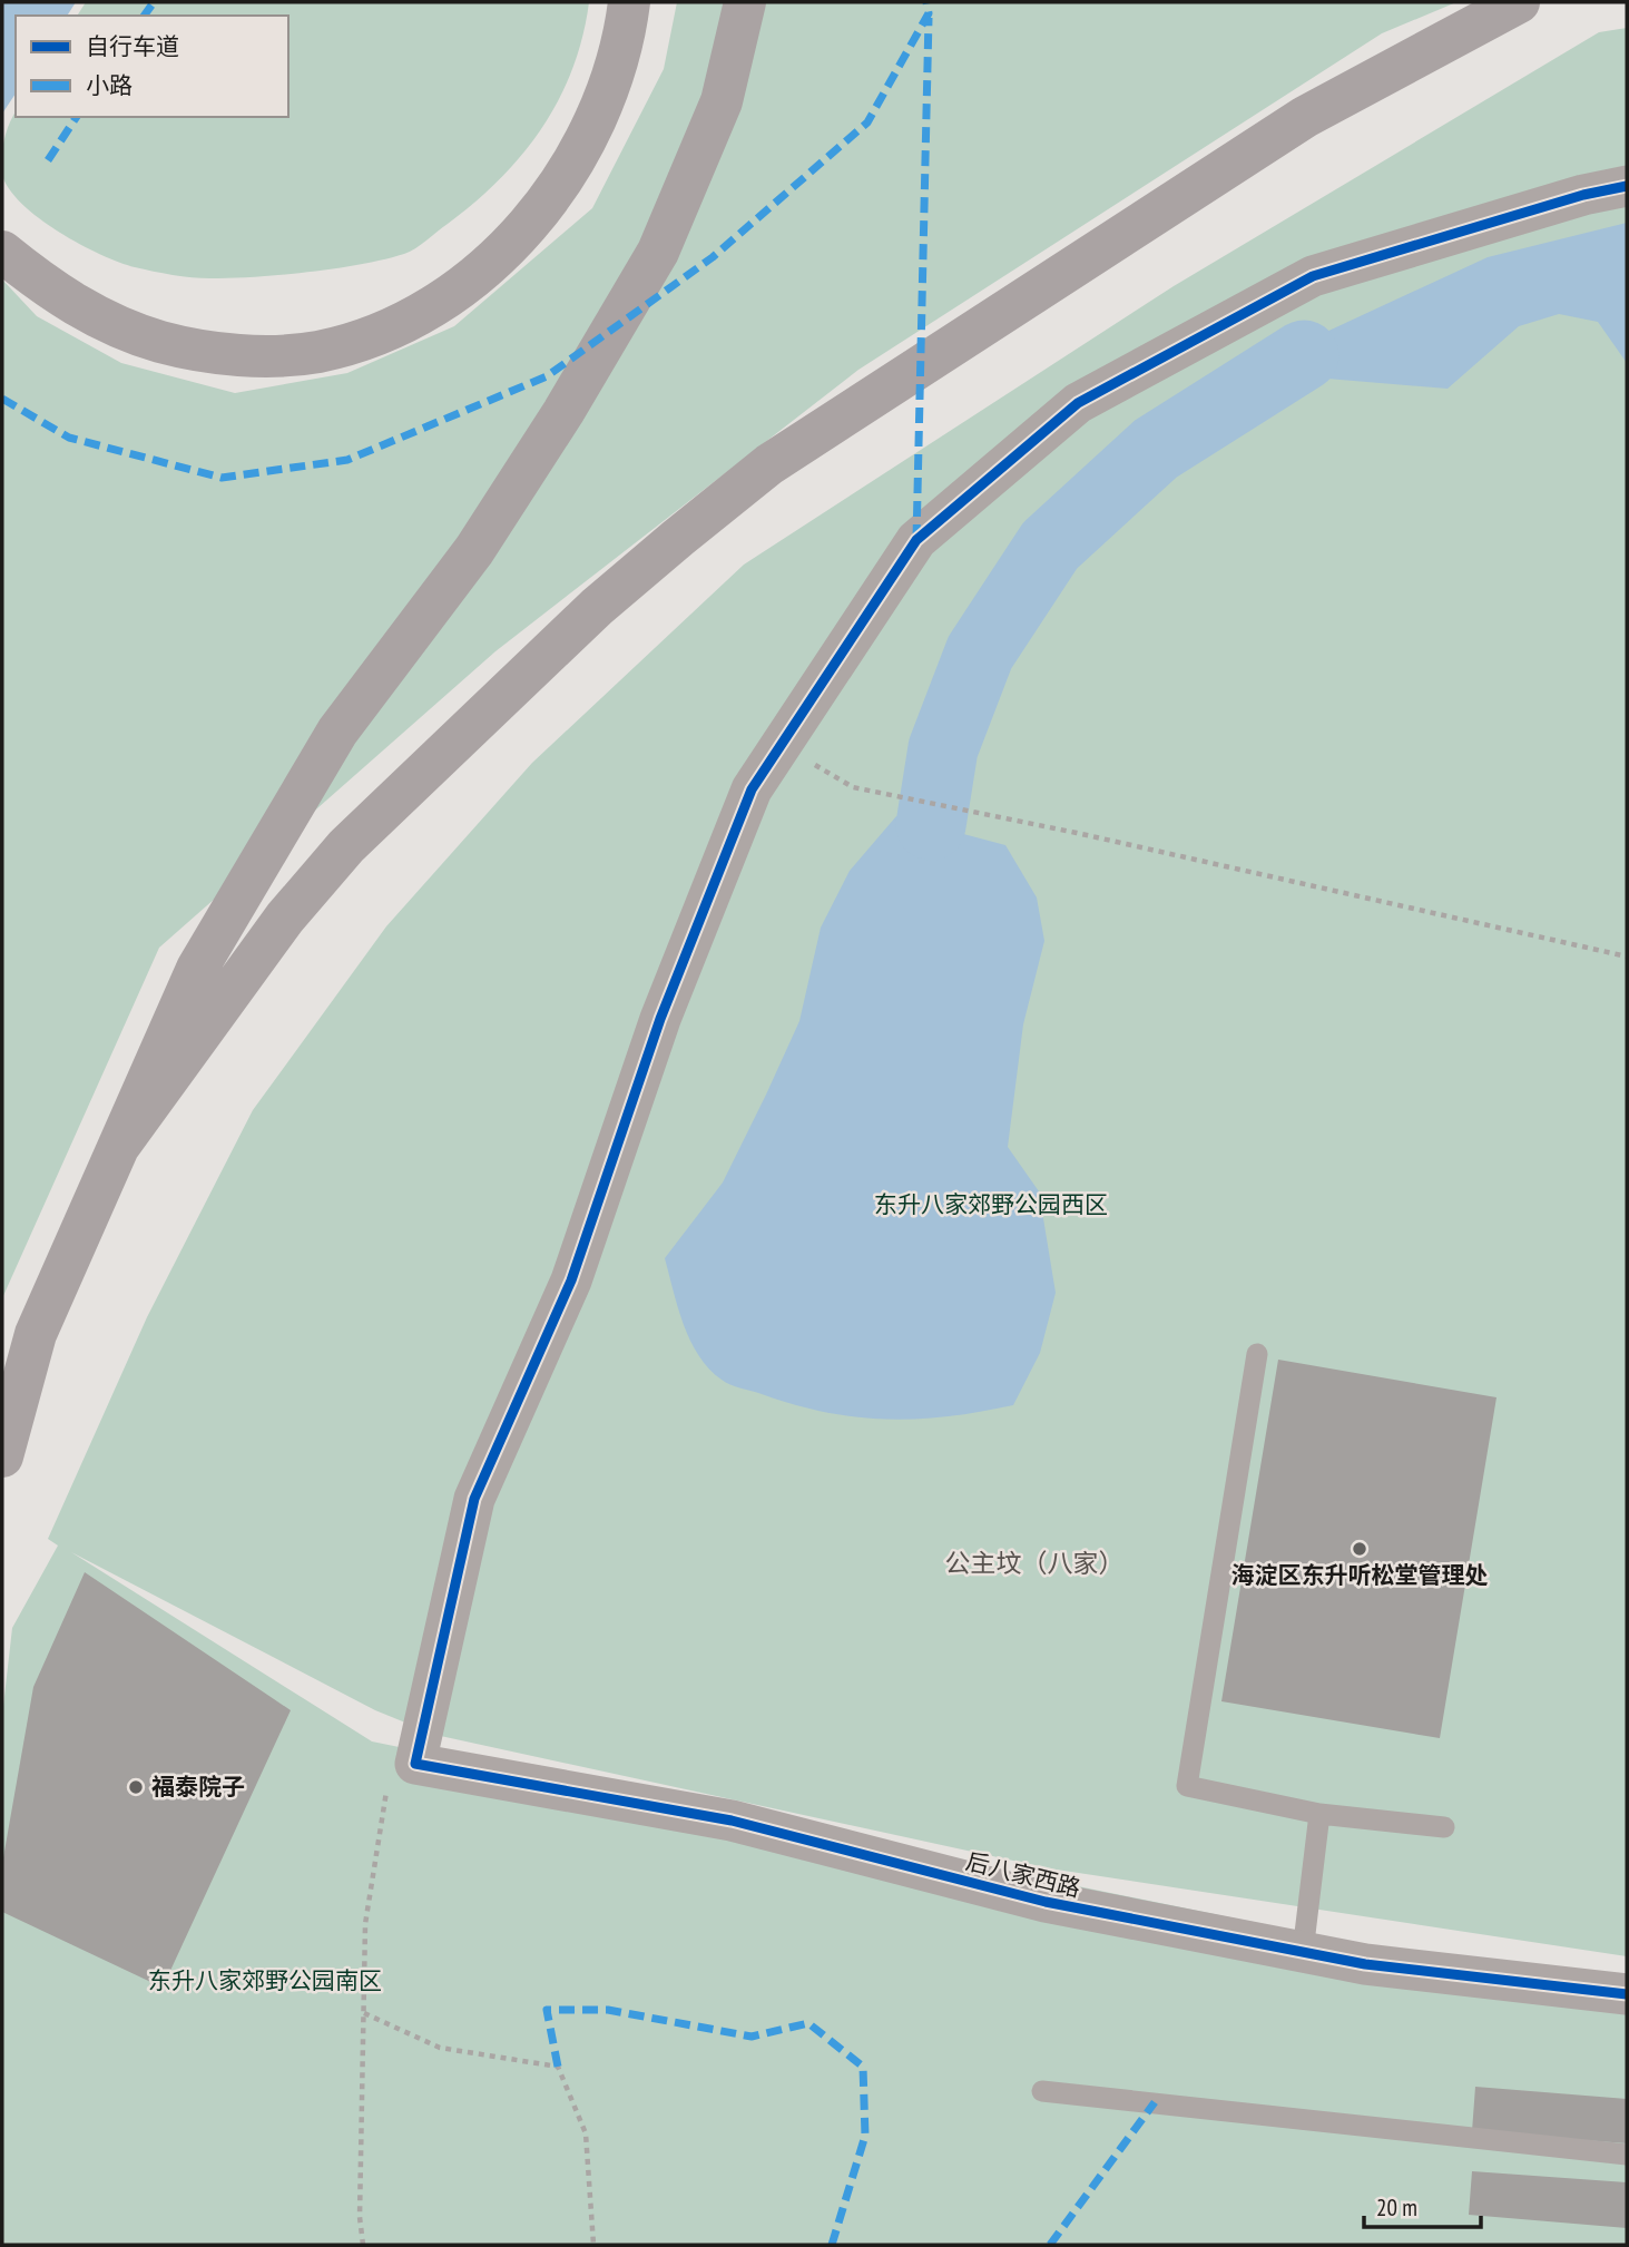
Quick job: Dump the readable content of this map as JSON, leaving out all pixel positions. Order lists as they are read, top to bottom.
{
  "streets": {
    "street": ["后八家西路"]
  },
  "districts": ["公主坟（八家）"],
  "parks": ["东升八家郊野公园西区", "东升八家郊野公园南区"],
  "places": ["海淀区东升听松堂管理处", "福泰院子"],
  "legend": ["自行车道", "小路"],
  "scale_bar": "20 m"
}
